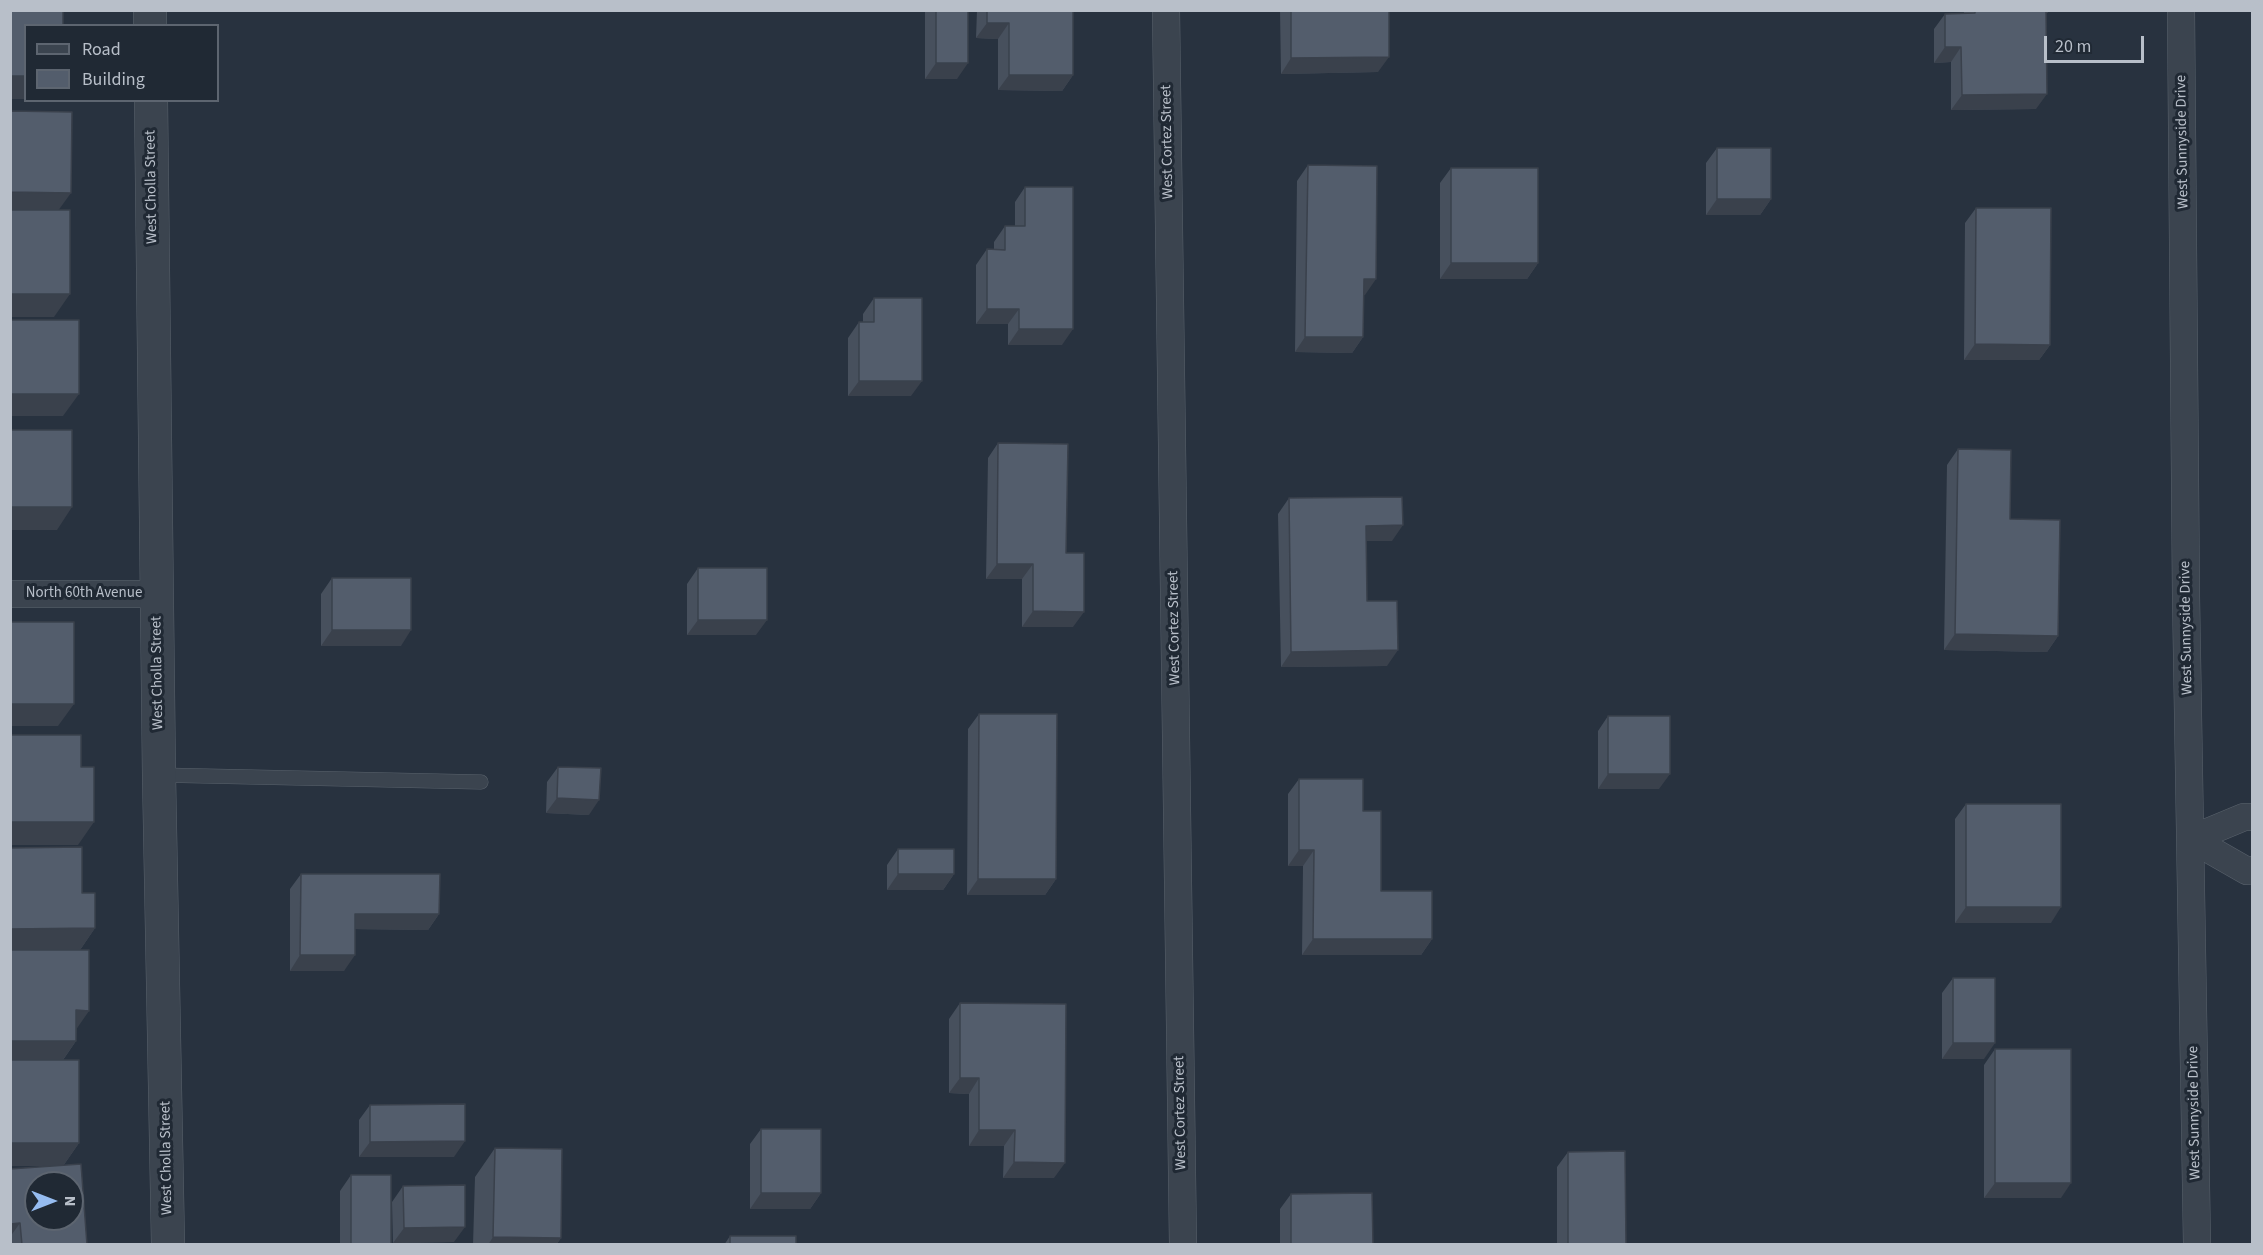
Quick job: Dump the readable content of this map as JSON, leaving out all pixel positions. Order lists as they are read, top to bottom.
{
  "streets": {
    "street": [
      "West Cortez Street",
      "West Sunnyside Drive",
      "West Cholla Street",
      "North 60th Avenue"
    ]
  },
  "crossings": [
    ["West Cholla Street", "North 60th Avenue"]
  ],
  "legend": ["Road", "Building"],
  "scale_bar": "20 m",
  "north": "right"
}
